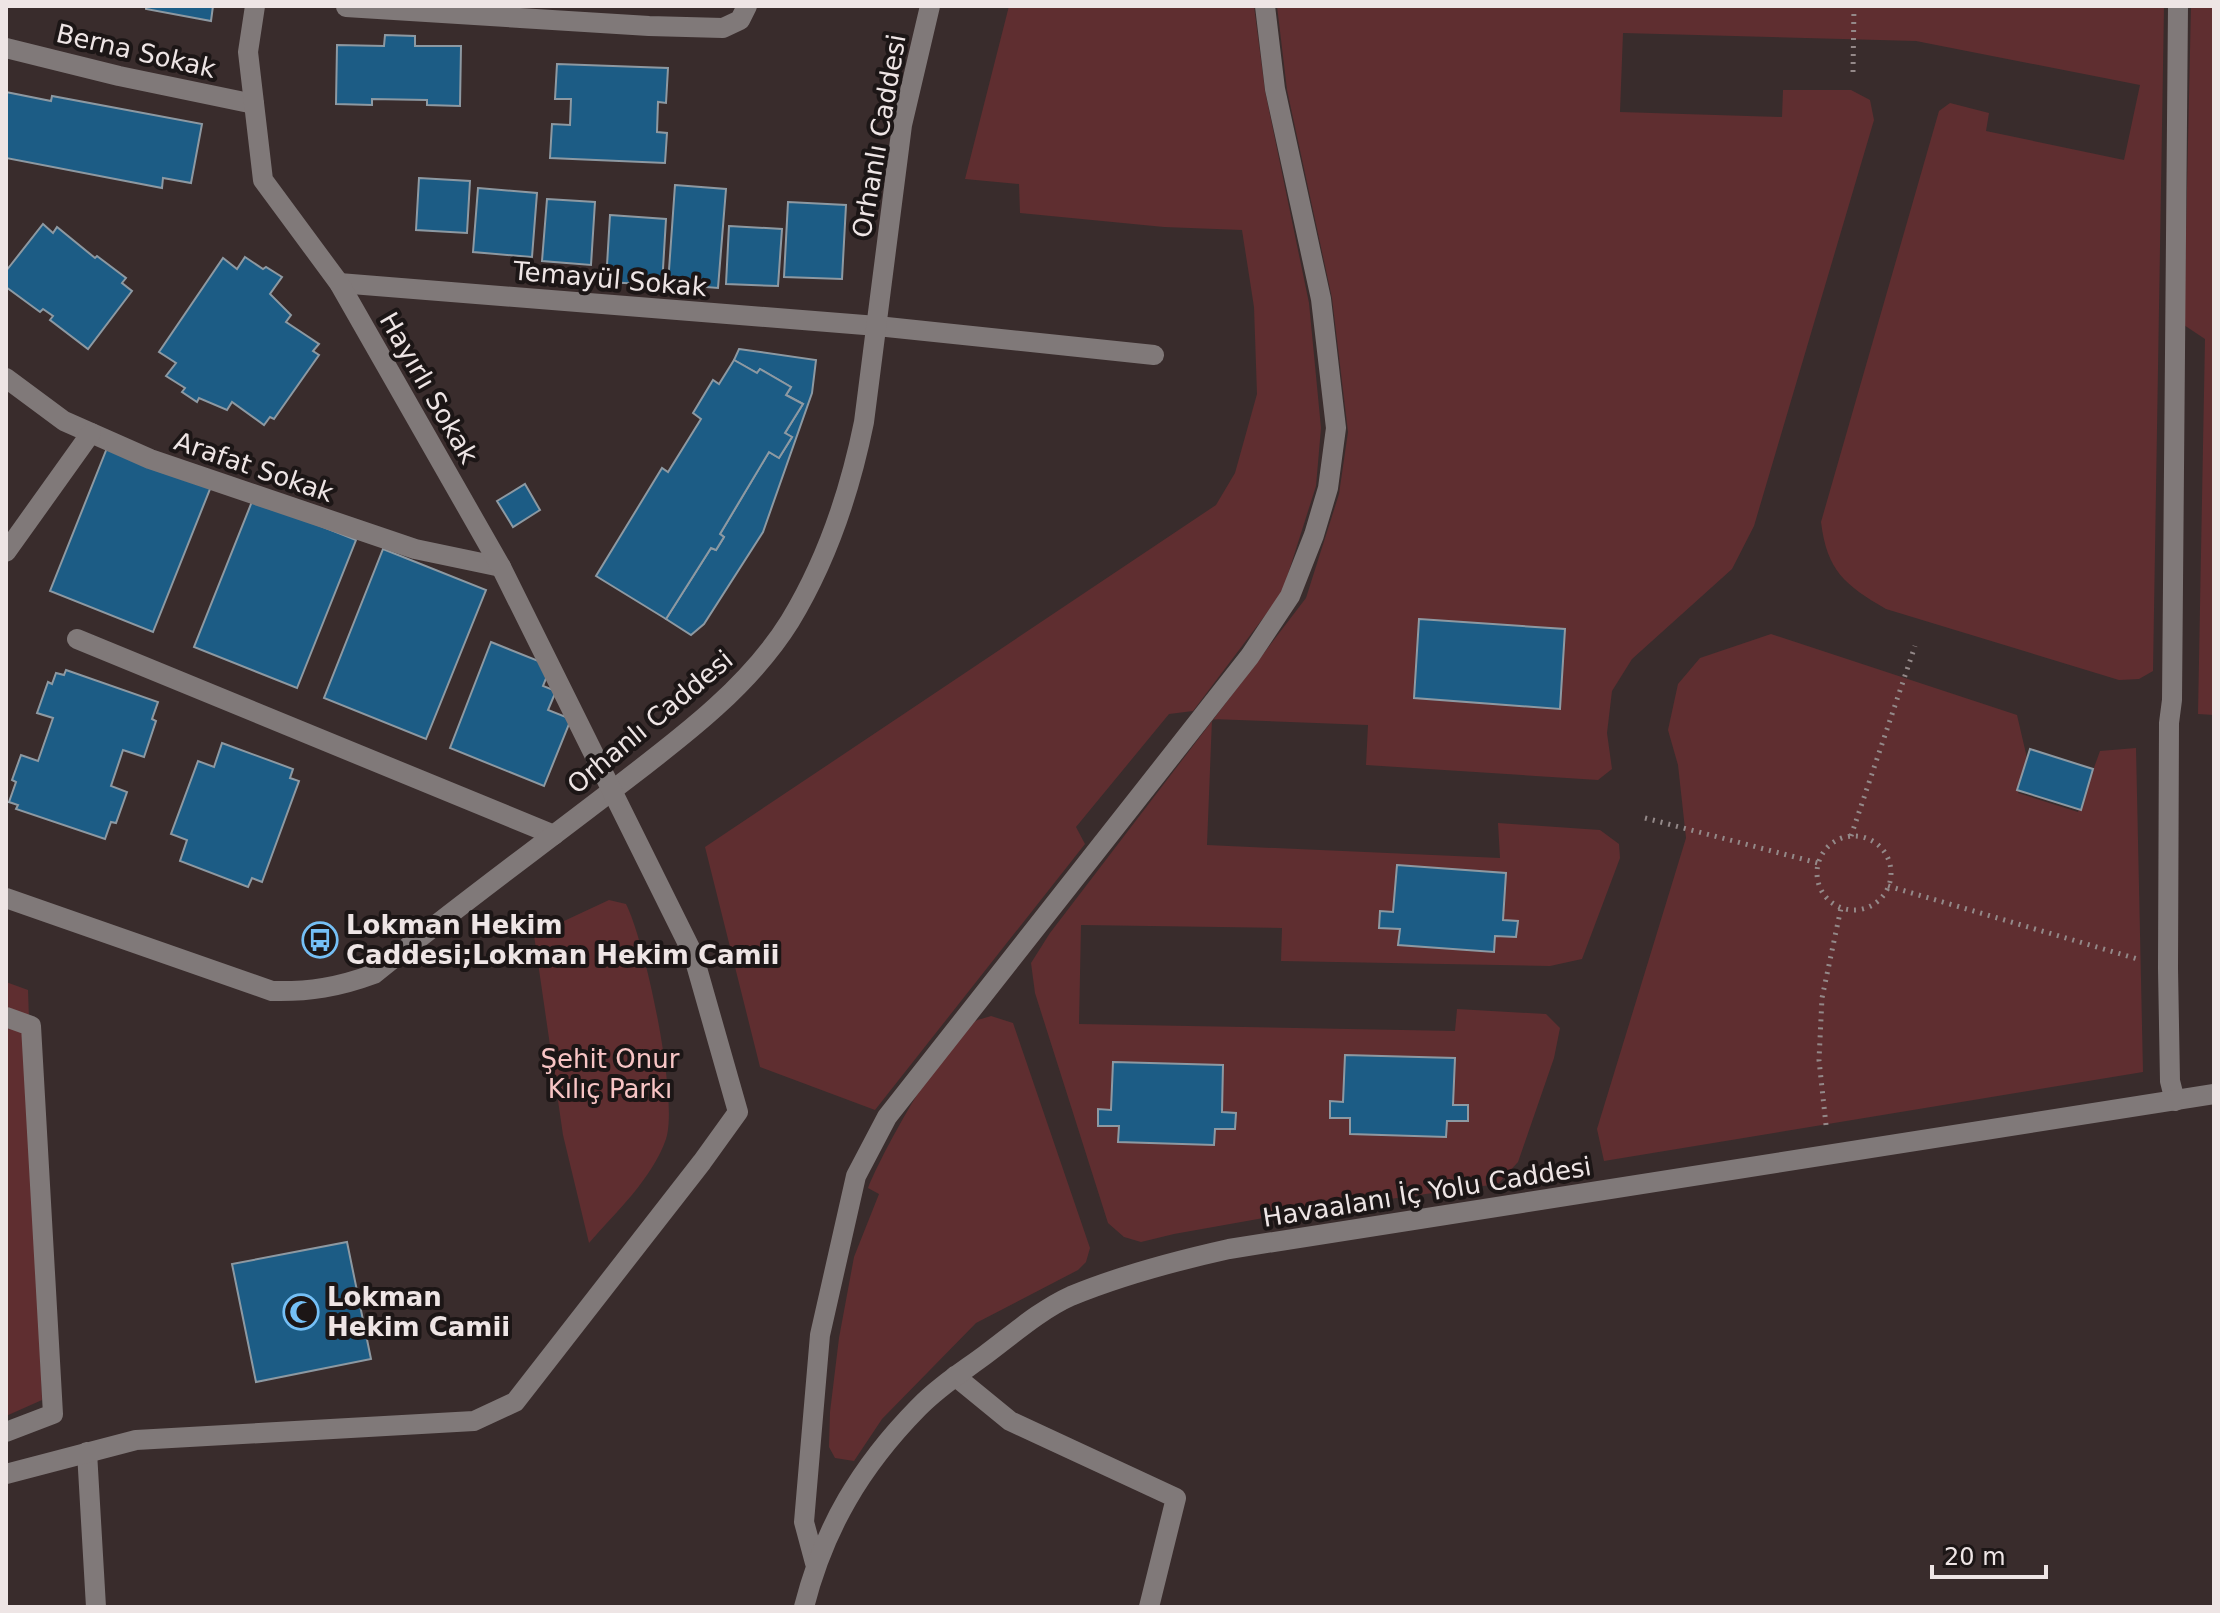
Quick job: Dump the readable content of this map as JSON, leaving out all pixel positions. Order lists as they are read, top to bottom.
{
  "streets": {
    "street": [
      "Berna Sokak",
      "Orhanlı Caddesi",
      "Temayül Sokak",
      "Hayırlı Sokak",
      "Arafat Sokak",
      "Havaalanı İç Yolu Caddesi"
    ]
  },
  "crossings": [
    ["Berna Sokak", "Hayırlı Sokak"],
    ["Orhanlı Caddesi", "Temayül Sokak"],
    ["Orhanlı Caddesi", "Hayırlı Sokak"],
    ["Temayül Sokak", "Hayırlı Sokak"],
    ["Hayırlı Sokak", "Arafat Sokak"]
  ],
  "parks": ["Şehit Onur Kılıç Parkı"],
  "places": {
    "bus stop": ["Lokman Hekim Caddesi;Lokman Hekim Camii"],
    "mosque": ["Lokman Hekim Camii"]
  },
  "scale_bar": "20 m"
}
